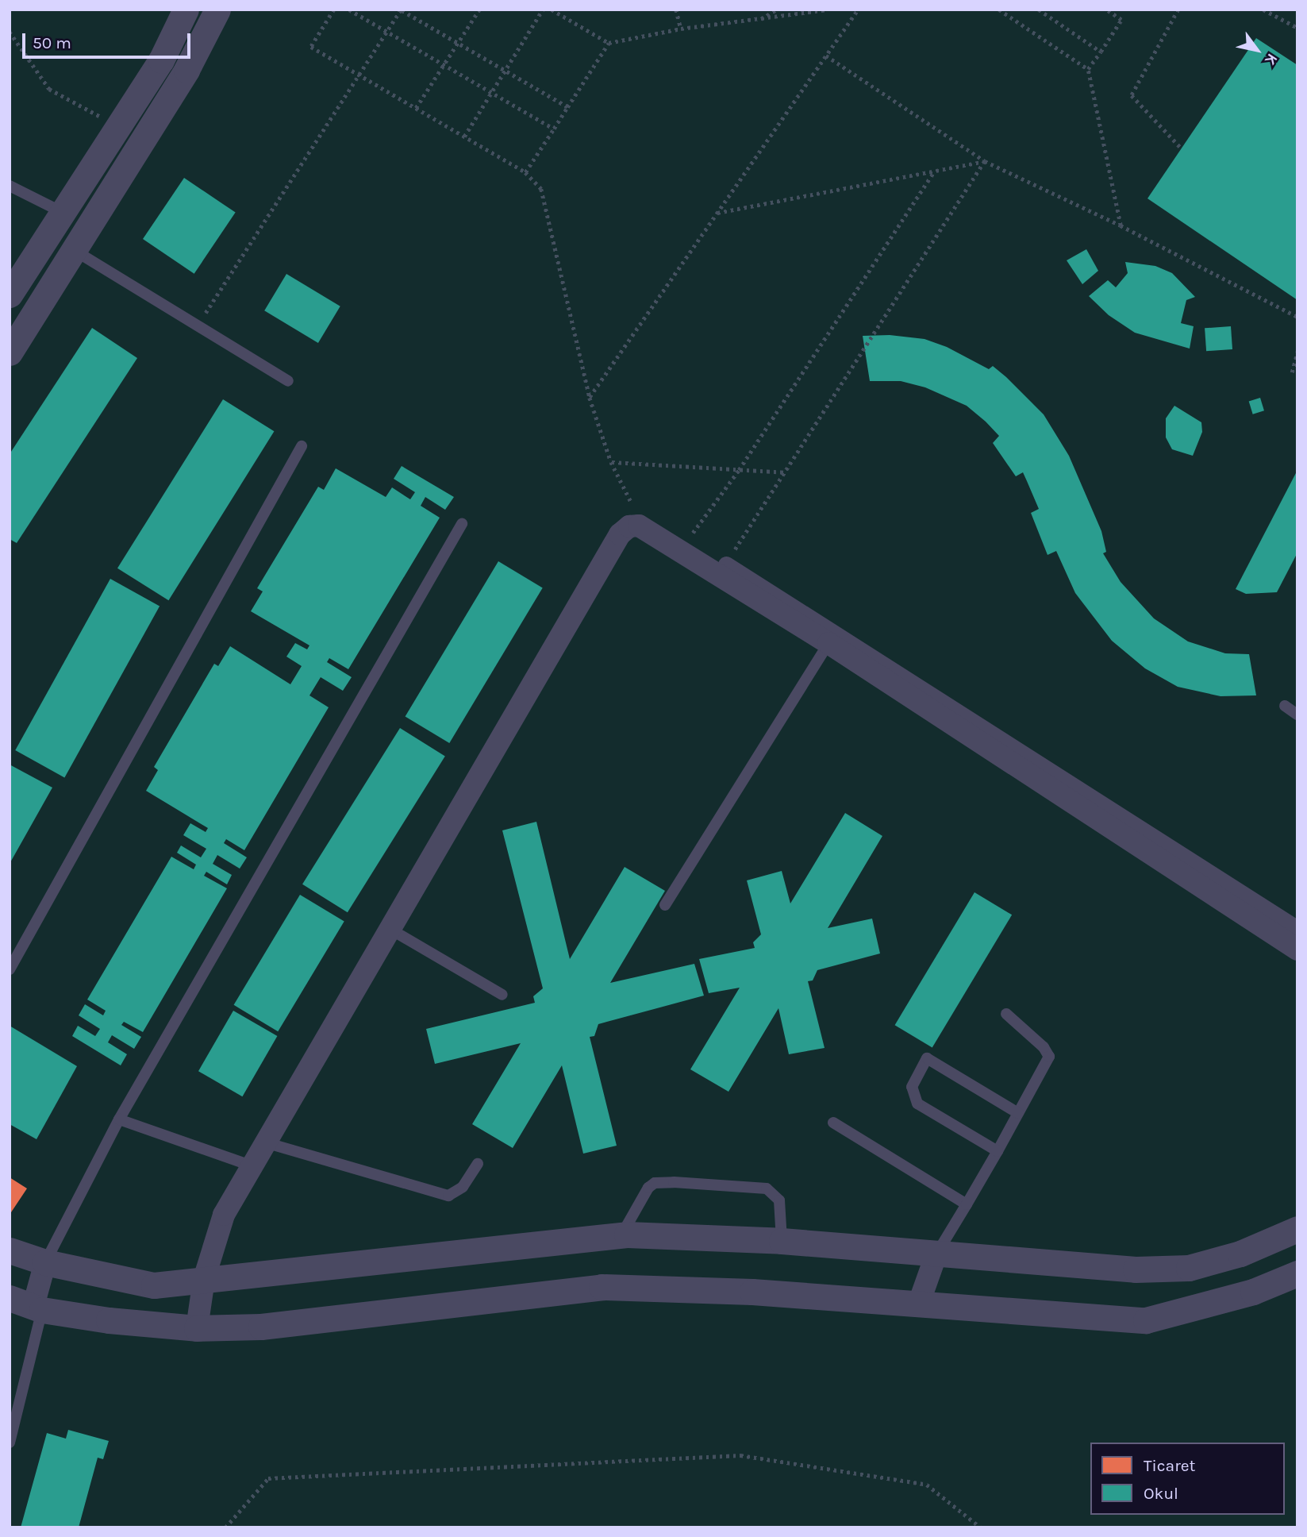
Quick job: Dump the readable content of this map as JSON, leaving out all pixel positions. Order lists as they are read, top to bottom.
{
  "legend": ["Ticaret", "Okul"],
  "scale_bar": "50 m",
  "north": "bottom right"
}
